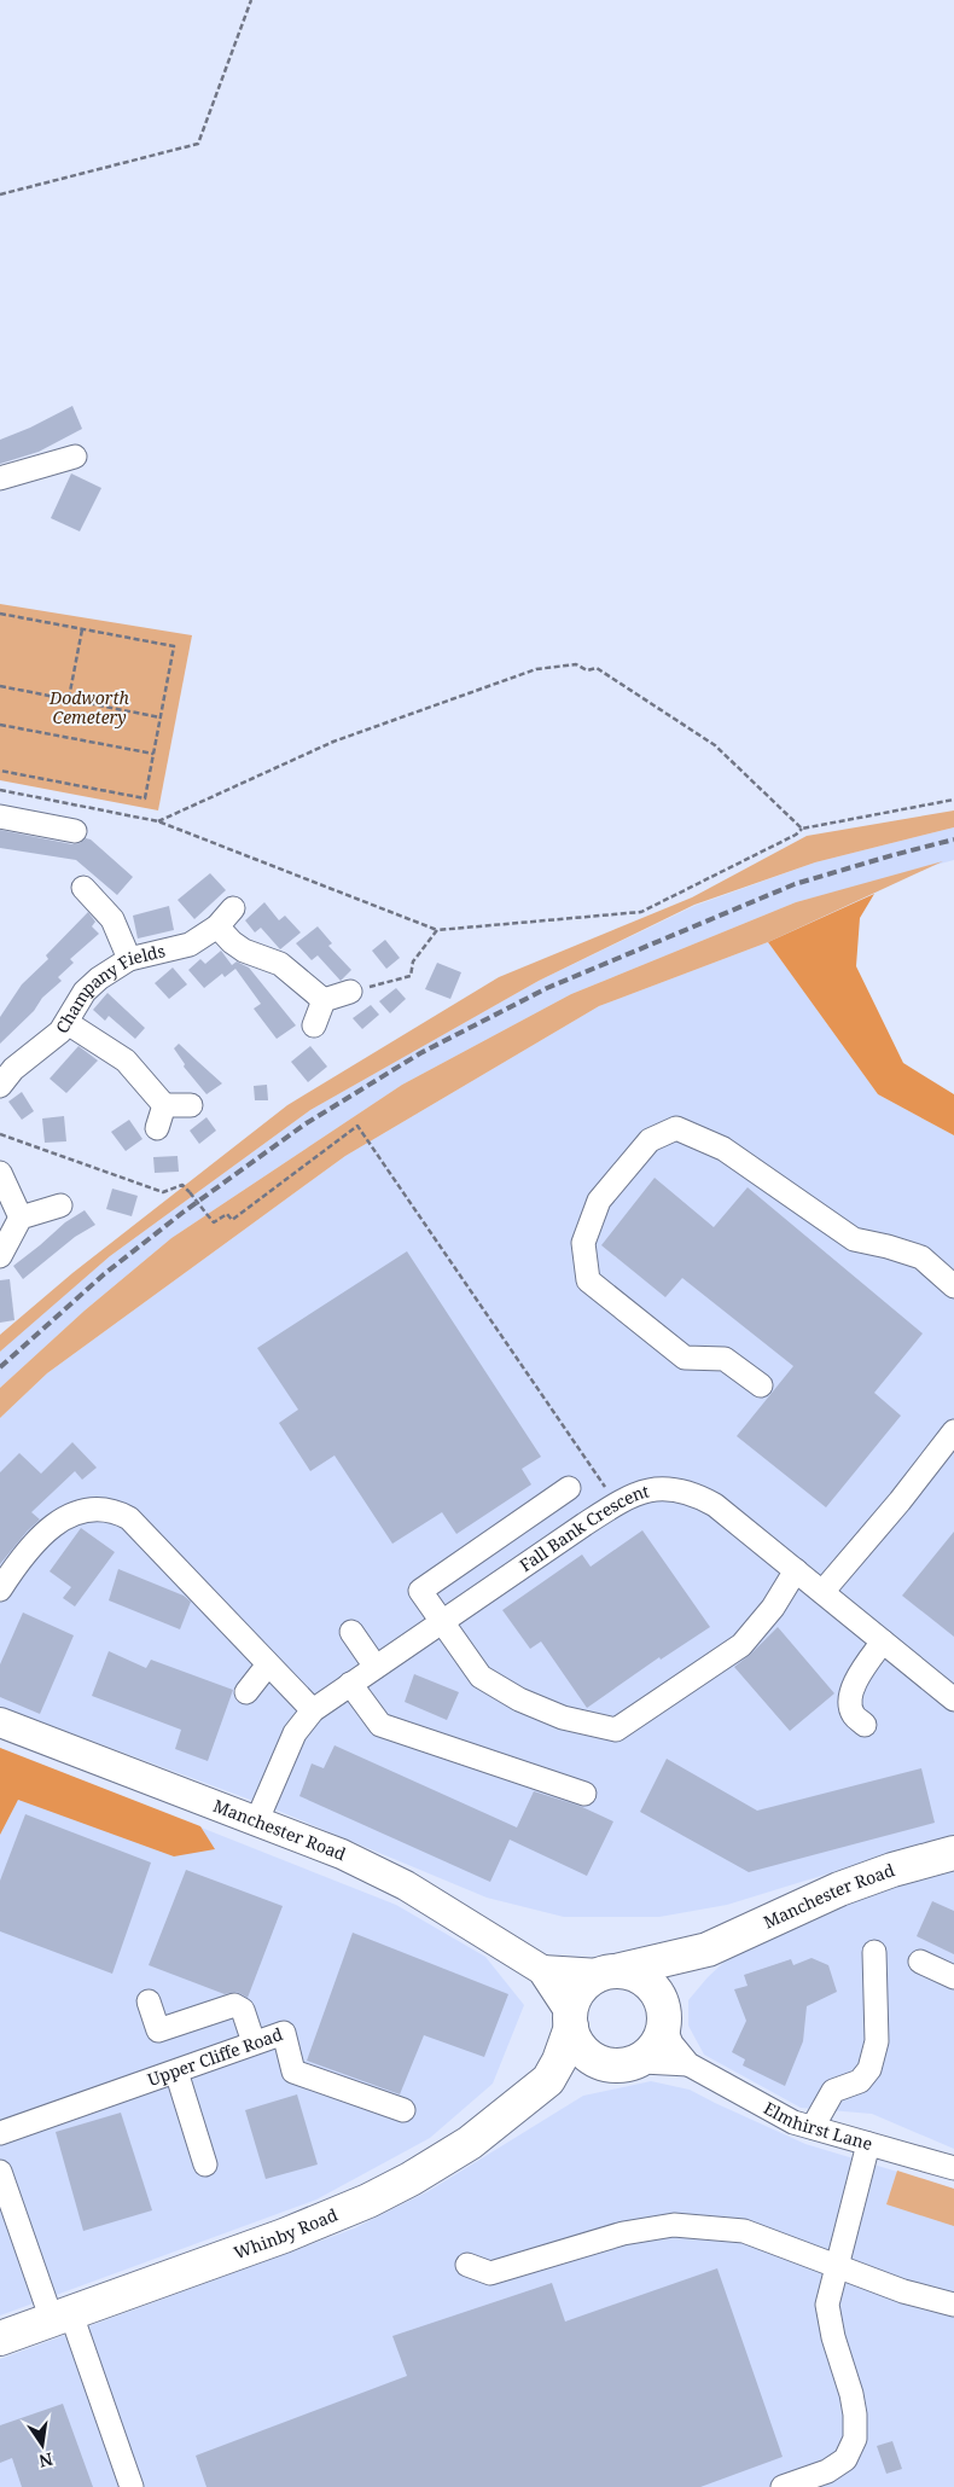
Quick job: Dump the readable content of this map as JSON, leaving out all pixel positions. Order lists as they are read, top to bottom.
{
  "streets": {
    "highway": ["Manchester Road", "Whinby Road"],
    "street": [
      "Champany Fields",
      "Fall Bank Crescent",
      "Upper Cliffe Road",
      "Elmhirst Lane"
    ]
  },
  "crossings": [
    ["Fall Bank Crescent", "Manchester Road"],
    ["Manchester Road", "Elmhirst Lane"],
    ["Manchester Road", "Whinby Road"],
    ["Elmhirst Lane", "Whinby Road"]
  ],
  "parks": ["Dodworth Cemetery"],
  "north": "bottom"
}
